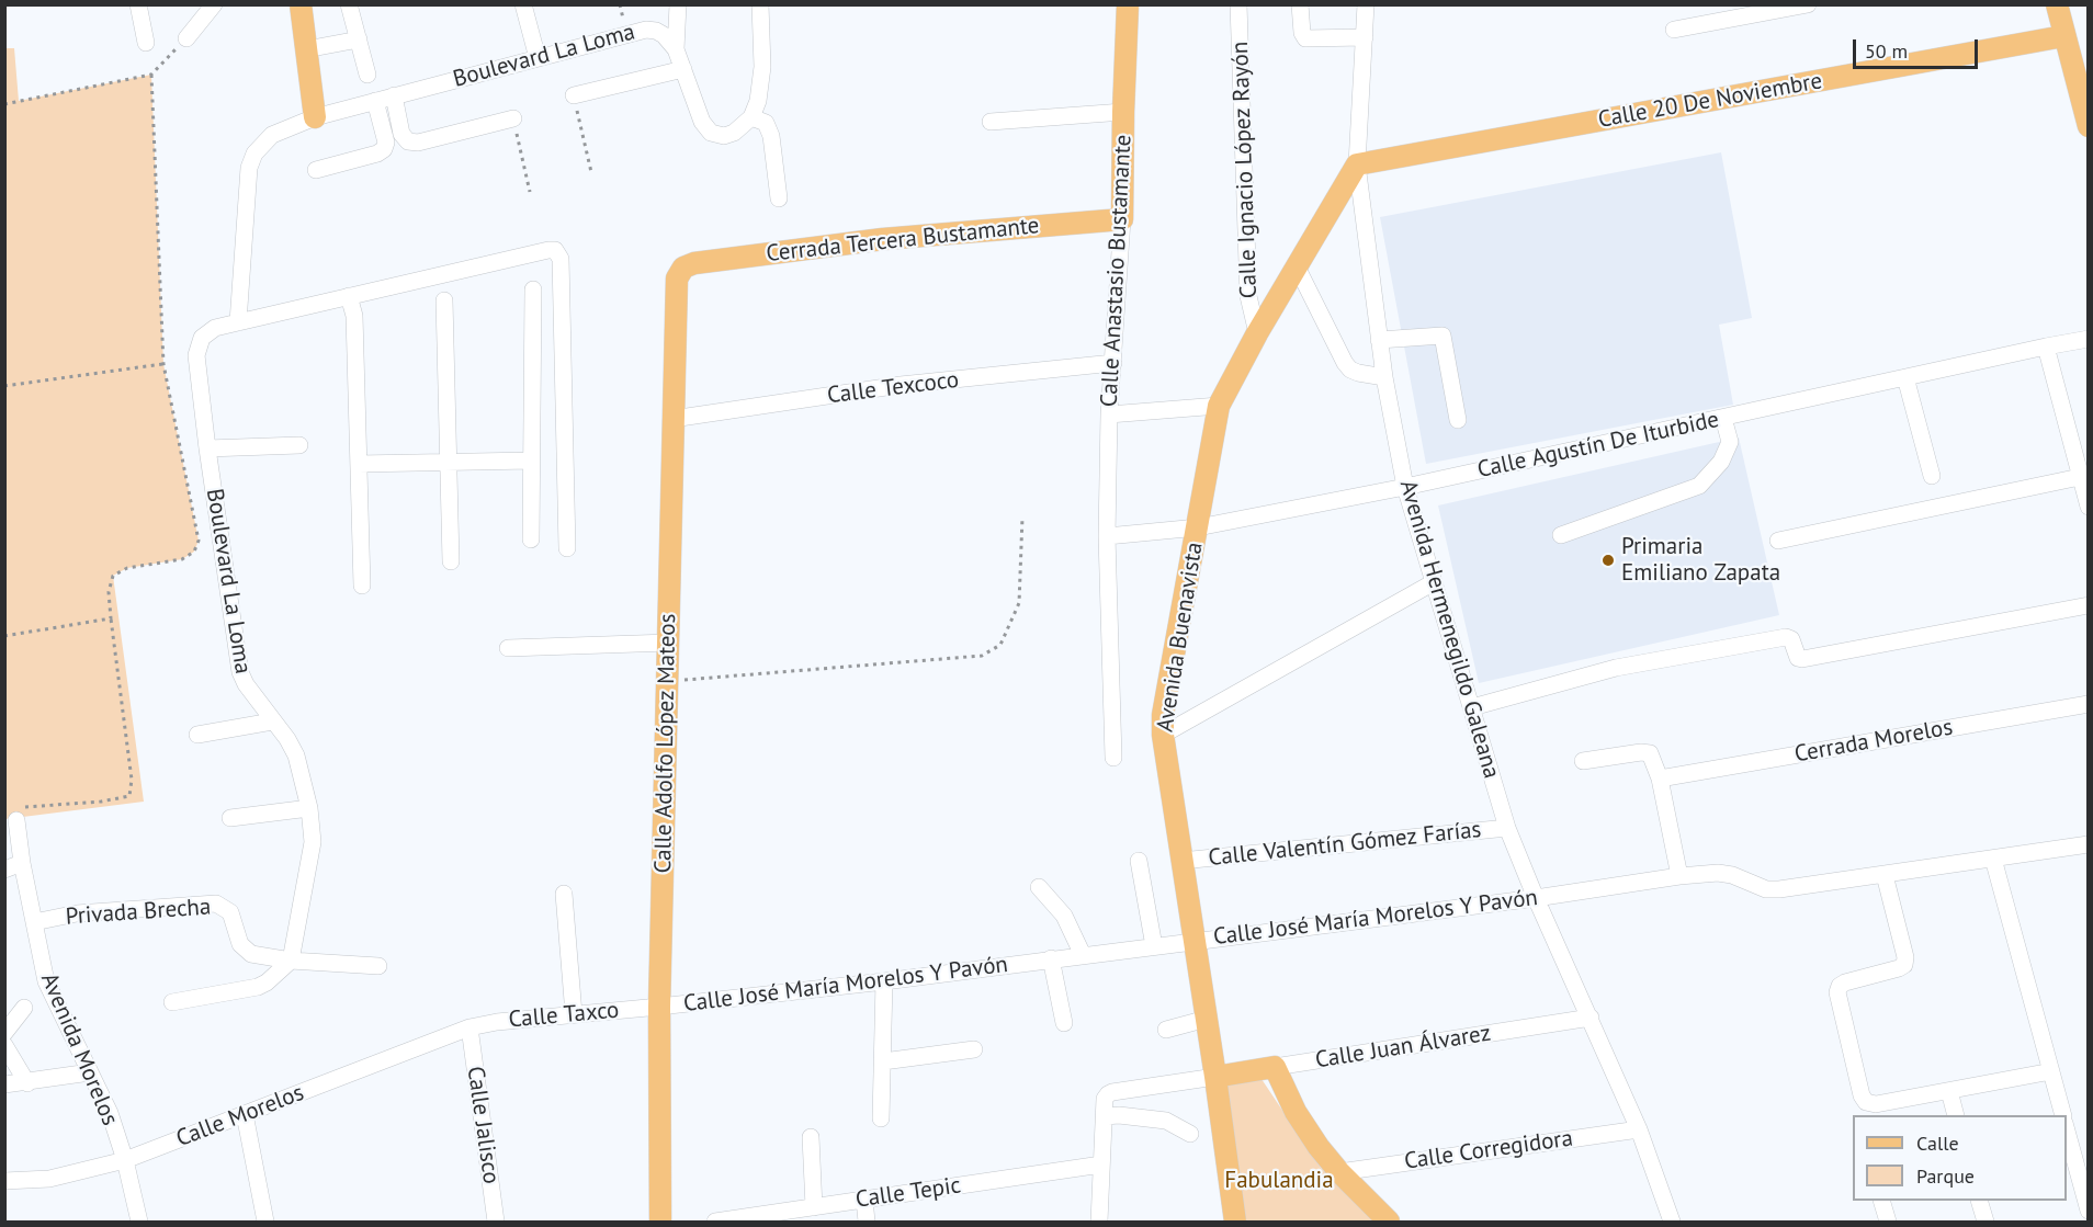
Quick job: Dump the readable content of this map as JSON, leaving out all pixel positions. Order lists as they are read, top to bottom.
{
  "streets": {
    "main road": [
      "Calle 20 De Noviembre",
      "Cerrada Tercera Bustamante",
      "Calle Anastasio Bustamante",
      "Avenida Buenavista",
      "Calle Adolfo López Mateos",
      "Calle Juan Álvarez"
    ],
    "street": [
      "Boulevard La Loma",
      "Calle Ignacio López Rayón",
      "Calle Texcoco",
      "Calle Agustín De Iturbide",
      "Avenida Hermenegildo Galeana",
      "Cerrada Morelos",
      "Calle Valentín Gómez Farías",
      "Privada Brecha",
      "Calle José María Morelos Y Pavón",
      "Calle Taxco",
      "Avenida Morelos",
      "Calle Morelos",
      "Calle Jalisco",
      "Calle Corregidora",
      "Calle Tepic"
    ]
  },
  "crossings": [
    ["Boulevard La Loma", "Privada Brecha"],
    ["Calle 20 De Noviembre", "Avenida Hermenegildo Galeana"],
    ["Calle 20 De Noviembre", "Avenida Buenavista"],
    ["Calle Ignacio López Rayón", "Avenida Buenavista"],
    ["Cerrada Tercera Bustamante", "Calle Anastasio Bustamante"],
    ["Cerrada Tercera Bustamante", "Calle Adolfo López Mateos"],
    ["Calle Anastasio Bustamante", "Calle Texcoco"],
    ["Calle Anastasio Bustamante", "Calle Agustín De Iturbide"],
    ["Calle Texcoco", "Calle Adolfo López Mateos"],
    ["Calle Agustín De Iturbide", "Avenida Hermenegildo Galeana"],
    ["Calle Agustín De Iturbide", "Avenida Buenavista"],
    ["Avenida Hermenegildo Galeana", "Avenida Buenavista"],
    ["Avenida Hermenegildo Galeana", "Calle Valentín Gómez Farías"],
    ["Avenida Hermenegildo Galeana", "Calle José María Morelos Y Pavón"],
    ["Avenida Hermenegildo Galeana", "Calle Juan Álvarez"],
    ["Avenida Hermenegildo Galeana", "Calle Corregidora"],
    ["Avenida Buenavista", "Calle Valentín Gómez Farías"],
    ["Avenida Buenavista", "Calle José María Morelos Y Pavón"],
    ["Avenida Buenavista", "Calle Juan Álvarez"],
    ["Calle Adolfo López Mateos", "Calle José María Morelos Y Pavón"],
    ["Calle Adolfo López Mateos", "Calle Taxco"],
    ["Privada Brecha", "Avenida Morelos"],
    ["Calle José María Morelos Y Pavón", "Calle Taxco"],
    ["Calle Taxco", "Calle Morelos"],
    ["Calle Taxco", "Calle Jalisco"],
    ["Avenida Morelos", "Calle Morelos"],
    ["Calle Morelos", "Calle Jalisco"]
  ],
  "parks": ["Fabulandia"],
  "places": ["Primaria Emiliano Zapata"],
  "legend": ["Calle", "Parque"],
  "scale_bar": "50 m"
}
